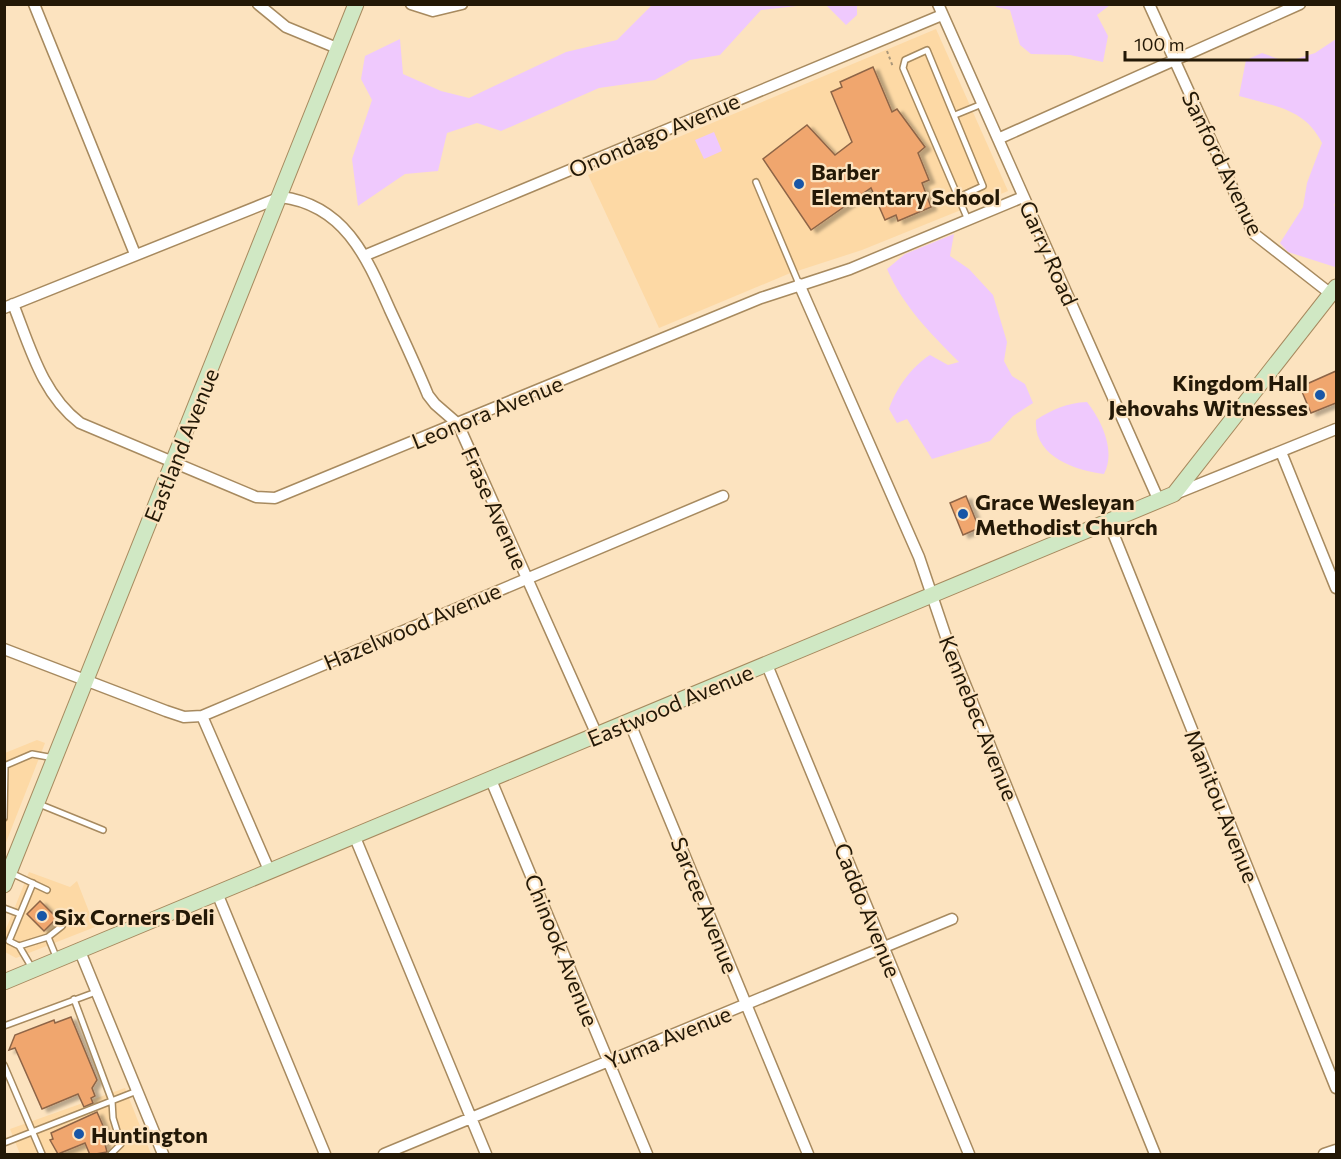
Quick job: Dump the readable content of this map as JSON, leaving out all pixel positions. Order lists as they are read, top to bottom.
{
  "streets": {
    "street": [
      "Onondago Avenue",
      "Sanford Avenue",
      "Garry Road",
      "Leonora Avenue",
      "Eastland Avenue",
      "Frase Avenue",
      "Hazelwood Avenue",
      "Eastwood Avenue",
      "Kennebec Avenue",
      "Manitou Avenue",
      "Sarcee Avenue",
      "Caddo Avenue",
      "Chinook Avenue",
      "Yuma Avenue"
    ]
  },
  "crossings": [
    ["Onondago Avenue", "Garry Road"],
    ["Onondago Avenue", "Frase Avenue"],
    ["Garry Road", "Leonora Avenue"],
    ["Garry Road", "Eastwood Avenue"],
    ["Leonora Avenue", "Eastland Avenue"],
    ["Leonora Avenue", "Frase Avenue"],
    ["Leonora Avenue", "Kennebec Avenue"],
    ["Eastland Avenue", "Frase Avenue"],
    ["Frase Avenue", "Hazelwood Avenue"],
    ["Frase Avenue", "Eastwood Avenue"],
    ["Eastwood Avenue", "Kennebec Avenue"],
    ["Eastwood Avenue", "Manitou Avenue"],
    ["Eastwood Avenue", "Sarcee Avenue"],
    ["Eastwood Avenue", "Caddo Avenue"],
    ["Eastwood Avenue", "Chinook Avenue"],
    ["Sarcee Avenue", "Yuma Avenue"],
    ["Caddo Avenue", "Yuma Avenue"],
    ["Chinook Avenue", "Yuma Avenue"]
  ],
  "places": [
    "Barber Elementary School",
    "Kingdom Hall Jehovahs Witnesses",
    "Grace Wesleyan Methodist Church",
    "Six Corners Deli",
    "Huntington"
  ],
  "scale_bar": "100 m"
}
